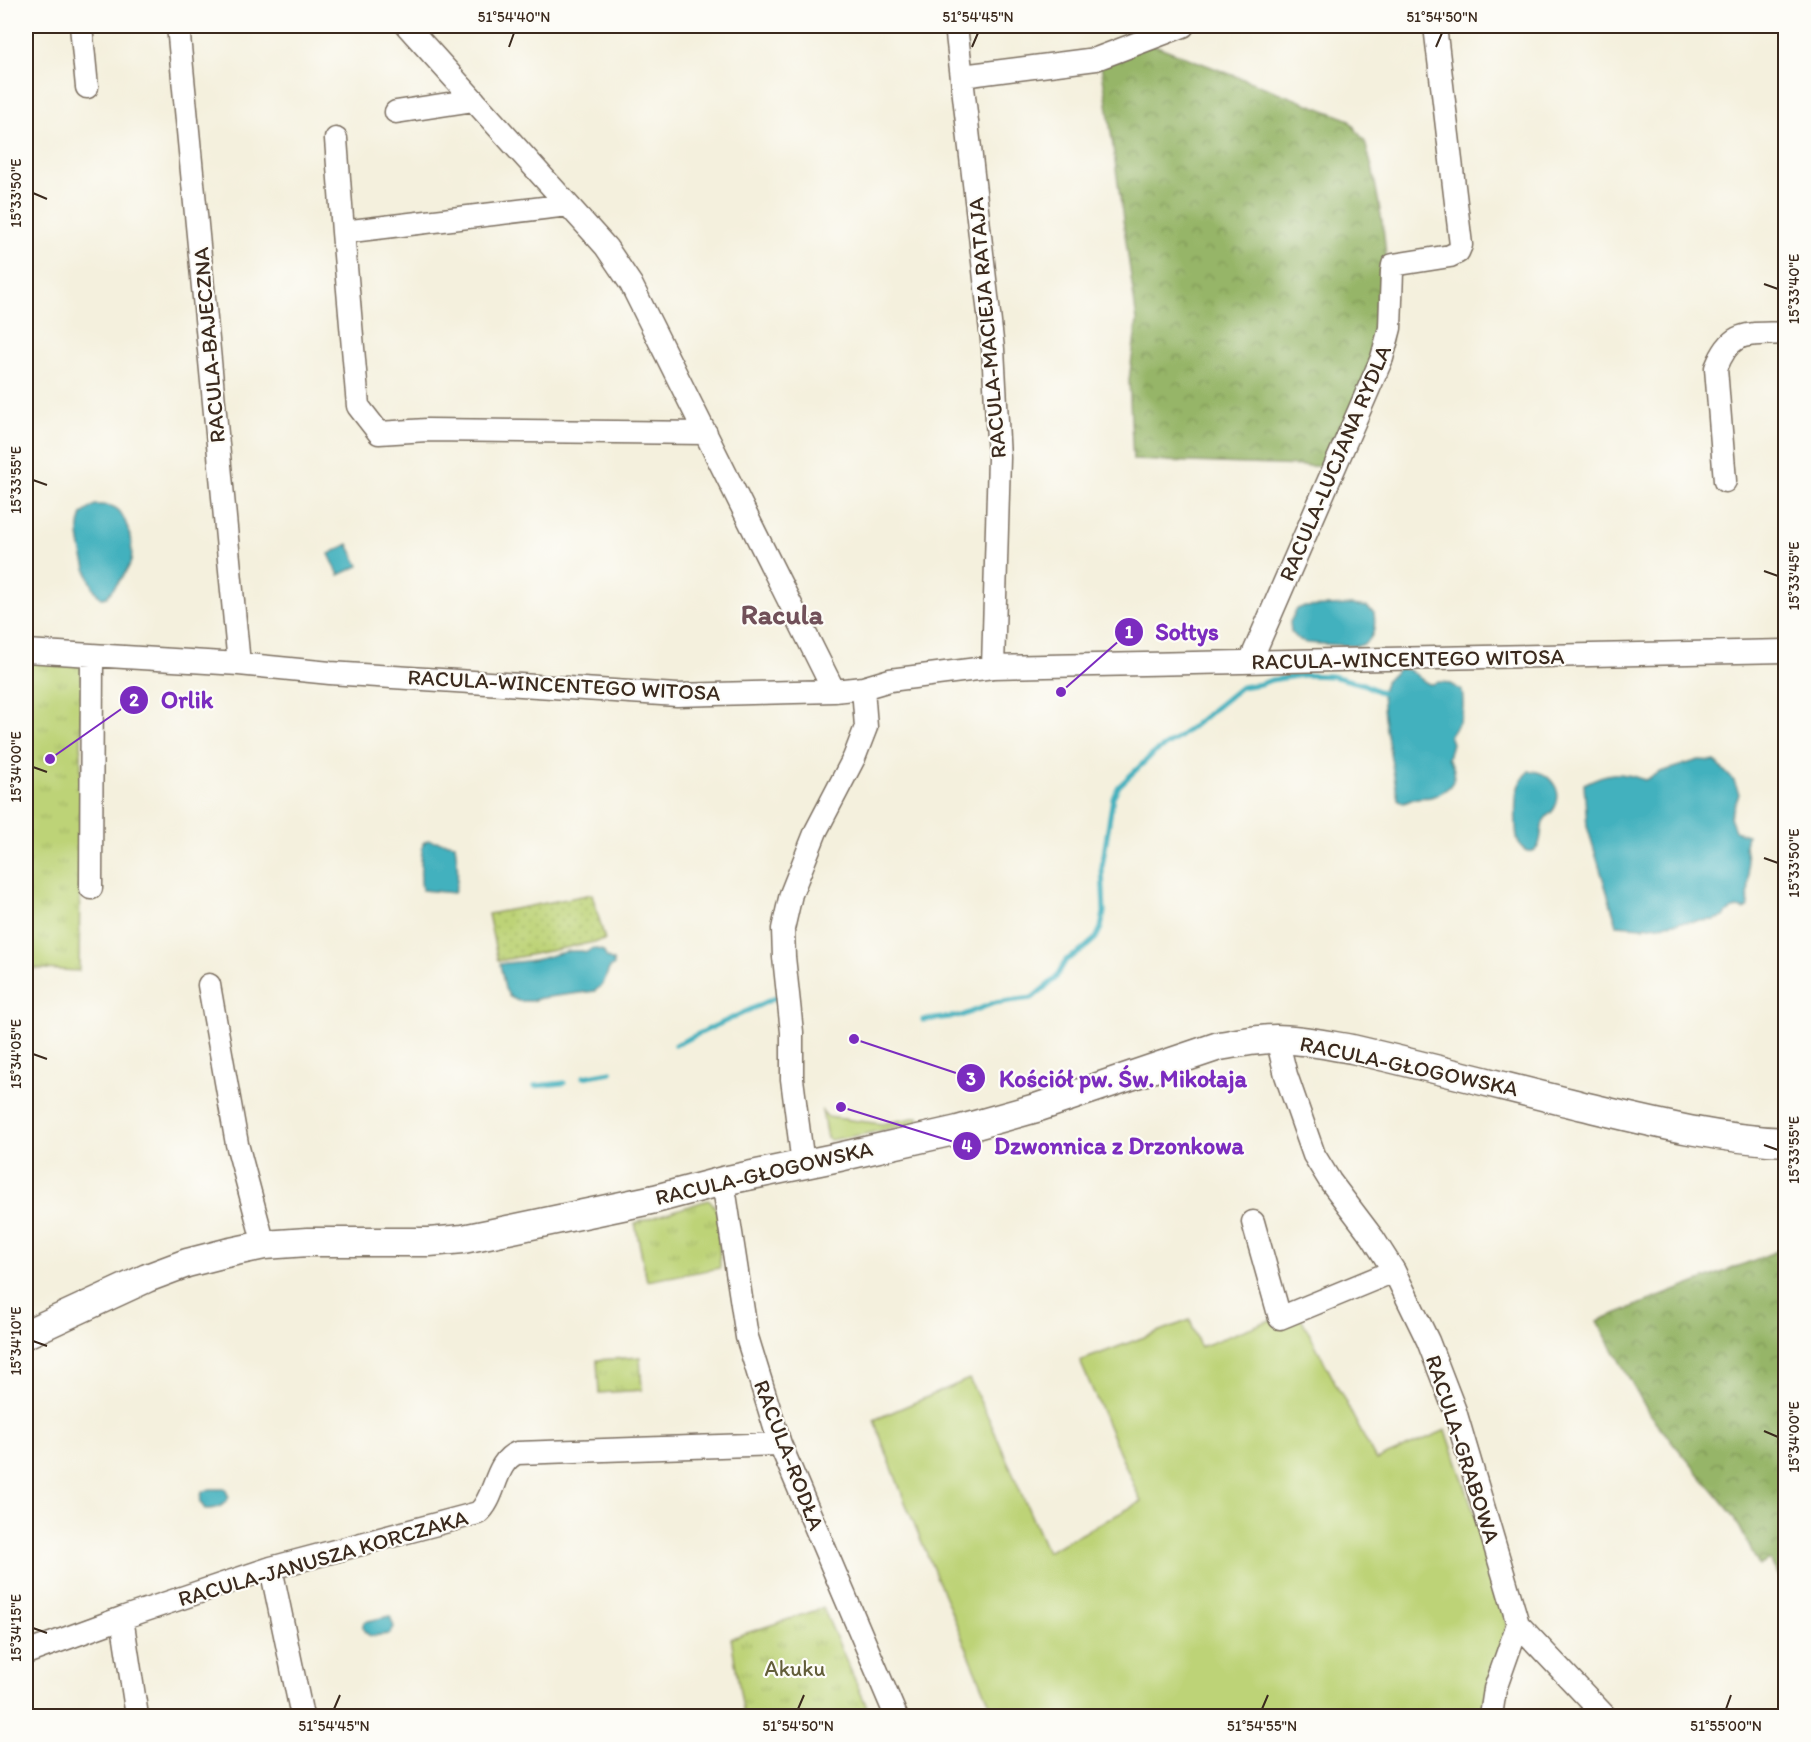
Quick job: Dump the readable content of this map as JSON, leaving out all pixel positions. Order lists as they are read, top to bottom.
{
  "streets": {
    "street": [
      "RACULA-MACIEJA RATAJA",
      "RACULA-BAJECZNA",
      "RACULA-LUCJANA RYDLA",
      "RACULA-WINCENTEGO WITOSA",
      "RACULA-GŁOGOWSKA",
      "RACULA-GRABOWA",
      "RACULA-RODŁA",
      "RACULA-JANUSZA KORCZAKA"
    ]
  },
  "crossings": [
    ["RACULA-MACIEJA RATAJA", "RACULA-WINCENTEGO WITOSA"],
    ["RACULA-BAJECZNA", "RACULA-WINCENTEGO WITOSA"],
    ["RACULA-LUCJANA RYDLA", "RACULA-WINCENTEGO WITOSA"],
    ["RACULA-GŁOGOWSKA", "RACULA-GRABOWA"],
    ["RACULA-GŁOGOWSKA", "RACULA-RODŁA"],
    ["RACULA-RODŁA", "RACULA-JANUSZA KORCZAKA"]
  ],
  "districts": ["Racula"],
  "parks": ["Akuku"],
  "places": [
    "Sołtys",
    "Orlik",
    "Kościół pw. Św. Mikołaja",
    "Dzwonnica z Drzonkowa"
  ],
  "coordinates": [
    "51°54'40\"N",
    "51°54'45\"N",
    "51°54'50\"N",
    "15°33'50\"E",
    "15°33'40\"E",
    "15°33'55\"E",
    "15°33'45\"E",
    "15°34'00\"E",
    "15°34'05\"E",
    "15°34'10\"E",
    "15°34'15\"E",
    "51°54'55\"N",
    "51°55'00\"N"
  ]
}
